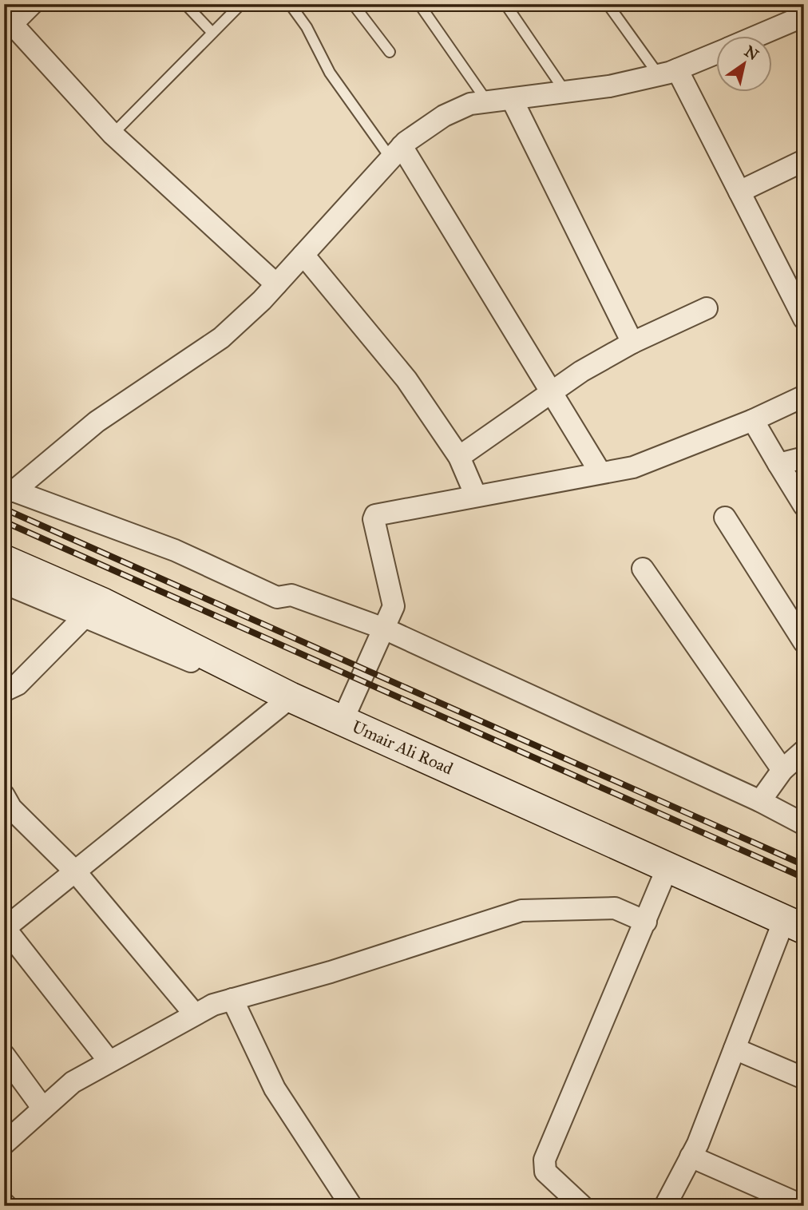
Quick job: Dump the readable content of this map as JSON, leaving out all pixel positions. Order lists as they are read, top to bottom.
{
  "streets": {
    "street": ["Umair Ali Road"]
  },
  "north": "top right"
}
